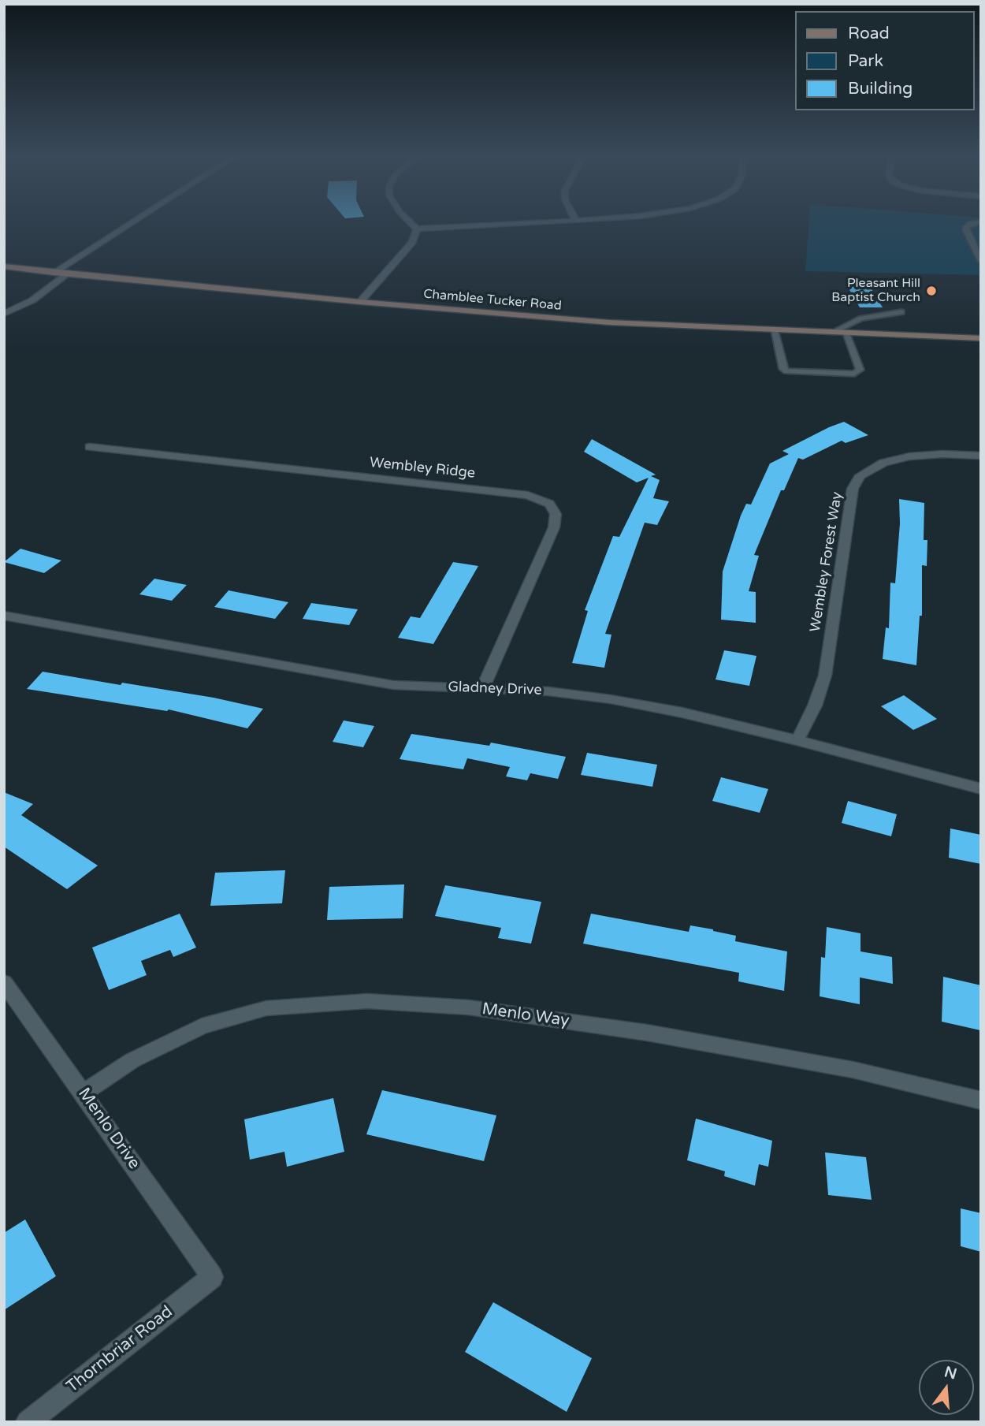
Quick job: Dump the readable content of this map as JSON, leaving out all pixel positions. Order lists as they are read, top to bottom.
{
  "streets": {
    "main road": ["Chamblee Tucker Road"],
    "street": [
      "Wembley Ridge",
      "Wembley Forest Way",
      "Gladney Drive",
      "Menlo Way",
      "Menlo Drive",
      "Thornbriar Road"
    ]
  },
  "crossings": [
    ["Wembley Ridge", "Gladney Drive"],
    ["Wembley Forest Way", "Gladney Drive"],
    ["Menlo Way", "Menlo Drive"],
    ["Menlo Drive", "Thornbriar Road"]
  ],
  "places": ["Pleasant Hill Baptist Church"],
  "legend": ["Road", "Park", "Building"],
  "north": "top"
}
